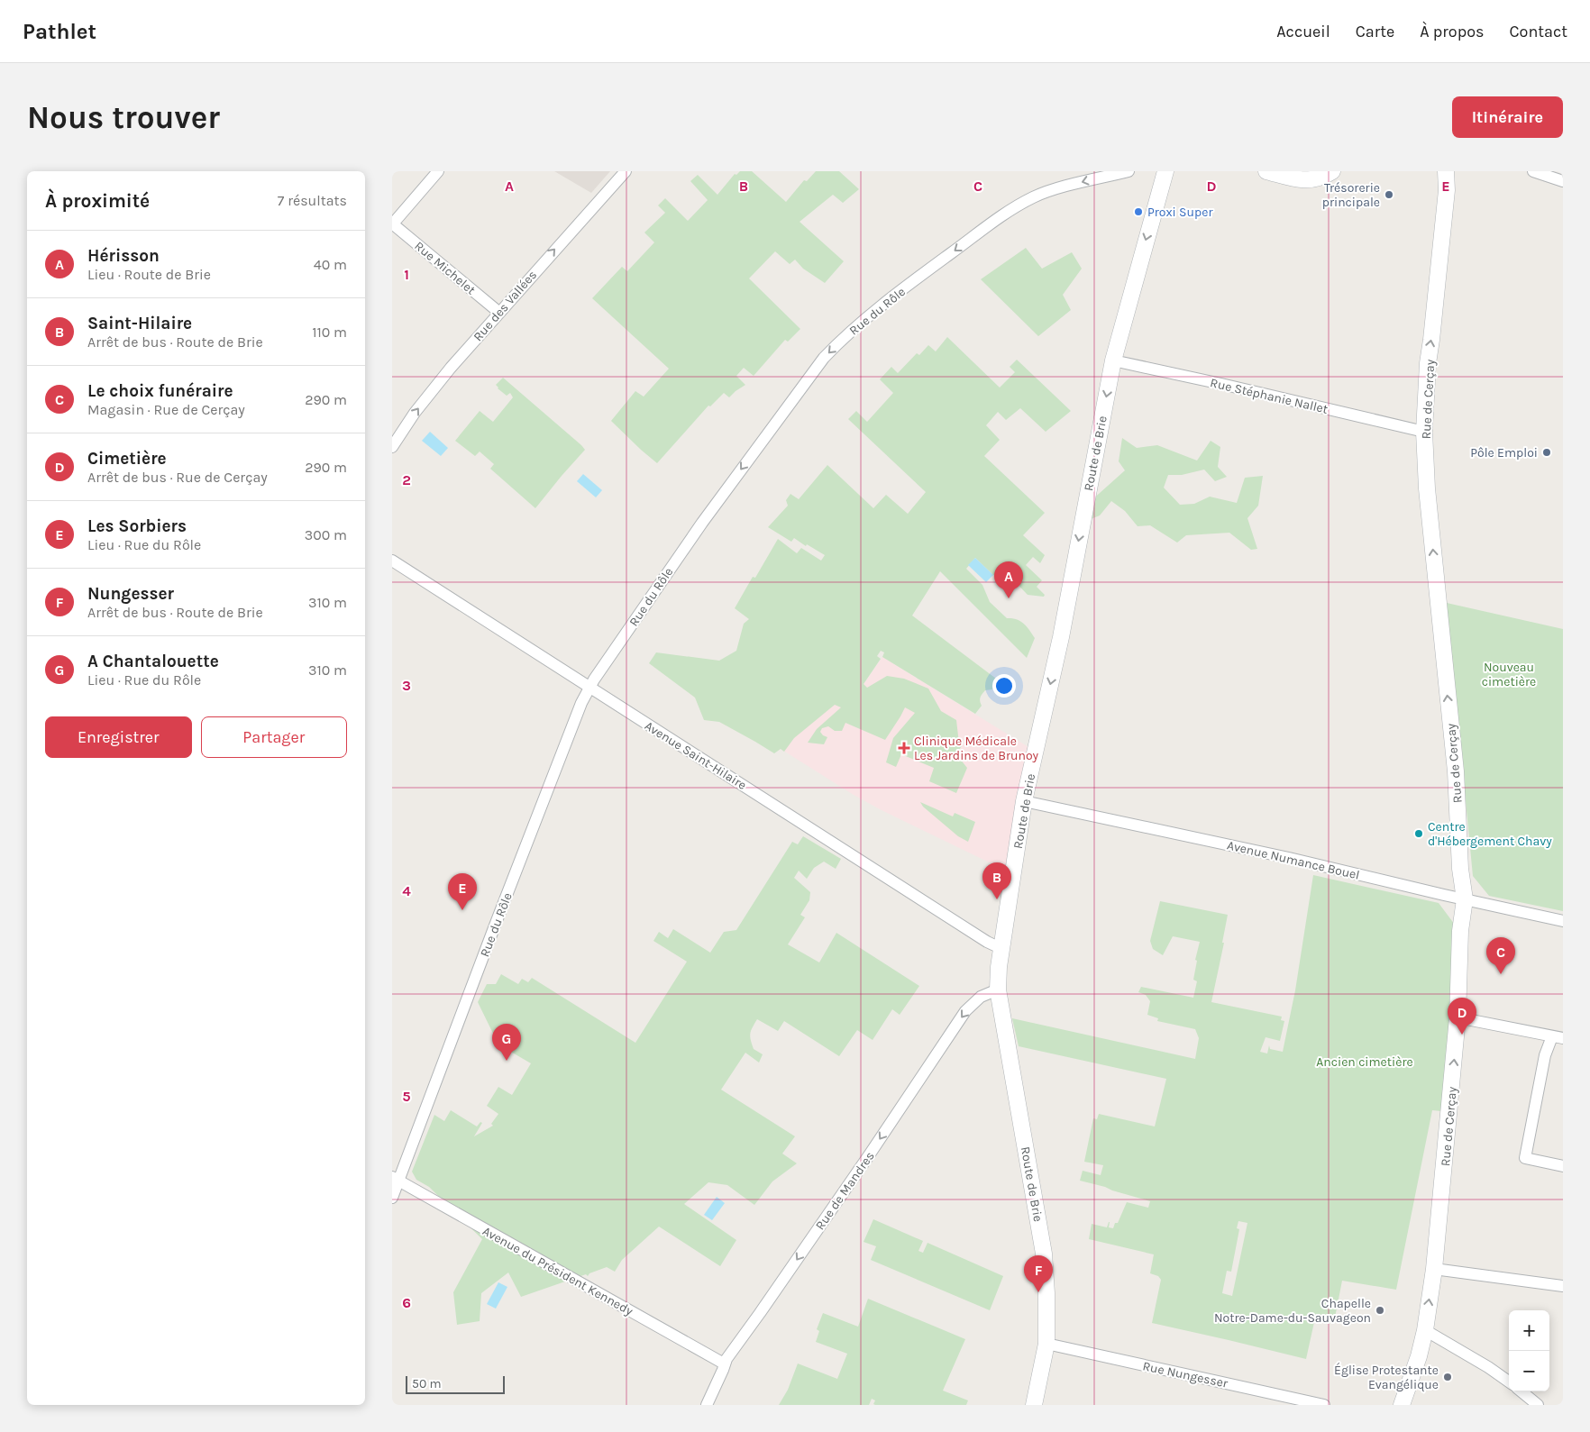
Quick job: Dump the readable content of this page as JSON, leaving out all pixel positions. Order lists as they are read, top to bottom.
{
  "streets": {
    "street": [
      "Rue Michelet",
      "Rue des Vallées",
      "Rue du Rôle",
      "Rue Stéphanie Nallet",
      "Rue de Cerçay",
      "Route de Brie",
      "Avenue Saint-Hilaire",
      "Avenue Numance Bouel",
      "Rue de Mandres",
      "Avenue du Président Kennedy",
      "Rue Nungesser"
    ]
  },
  "crossings": [
    ["Rue Michelet", "Rue des Vallées"],
    ["Rue du Rôle", "Avenue Saint-Hilaire"],
    ["Rue du Rôle", "Avenue du Président Kennedy"],
    ["Rue Stéphanie Nallet", "Rue de Cerçay"],
    ["Rue Stéphanie Nallet", "Route de Brie"],
    ["Rue de Cerçay", "Avenue Numance Bouel"],
    ["Route de Brie", "Avenue Saint-Hilaire"],
    ["Route de Brie", "Avenue Numance Bouel"],
    ["Route de Brie", "Rue de Mandres"],
    ["Route de Brie", "Rue Nungesser"],
    ["Rue de Mandres", "Avenue du Président Kennedy"]
  ],
  "one_way": [
    "Rue des Vallées",
    "Rue du Rôle",
    "Rue de Cerçay",
    "Route de Brie",
    "Rue de Mandres"
  ],
  "parks": ["Nouveau cimetière", "Ancien cimetière"],
  "places": {
    "other": [
      "Trésorerie principale",
      "Proxi Super",
      "Pôle Emploi",
      "Centre d'Hébergement Chavy",
      "Chapelle Notre-Dame-du-Sauvageon",
      "Église Protestante Evangélique"
    ],
    "health": ["Clinique Médicale Les Jardins de Brunoy"]
  },
  "scale_bar": "50 m",
  "page": {
    "header": "Pathlet",
    "nav": [
      "Accueil",
      "Carte",
      "À propos",
      "Contact"
    ],
    "buttons": [
      "Itinéraire",
      ["Enregistrer", "Partager"]
    ],
    "title": "Nous trouver",
    "heading": ["À proximité", "7 résultats"],
    "list": [
      {
        "mark": "A",
        "name": "Hérisson",
        "note": "Lieu · Route de Brie",
        "value": "40 m"
      },
      {
        "mark": "B",
        "name": "Saint-Hilaire",
        "note": "Arrêt de bus · Route de Brie",
        "value": "110 m"
      },
      {
        "mark": "C",
        "name": "Le choix funéraire",
        "note": "Magasin · Rue de Cerçay",
        "value": "290 m"
      },
      {
        "mark": "D",
        "name": "Cimetière",
        "note": "Arrêt de bus · Rue de Cerçay",
        "value": "290 m"
      },
      {
        "mark": "E",
        "name": "Les Sorbiers",
        "note": "Lieu · Rue du Rôle",
        "value": "300 m"
      },
      {
        "mark": "F",
        "name": "Nungesser",
        "note": "Arrêt de bus · Route de Brie",
        "value": "310 m"
      },
      {
        "mark": "G",
        "name": "A Chantalouette",
        "note": "Lieu · Rue du Rôle",
        "value": "310 m"
      }
    ],
    "pins": [
      "A",
      "B",
      "E",
      "C",
      "D",
      "G",
      "F"
    ],
    "map_buttons": ["+", "−"],
    "scale": "50 m"
  },
  "grid": {
    "columns": [
      "A",
      "B",
      "C",
      "D",
      "E"
    ],
    "rows": [
      "1",
      "2",
      "3",
      "4",
      "5",
      "6"
    ]
  }
}
